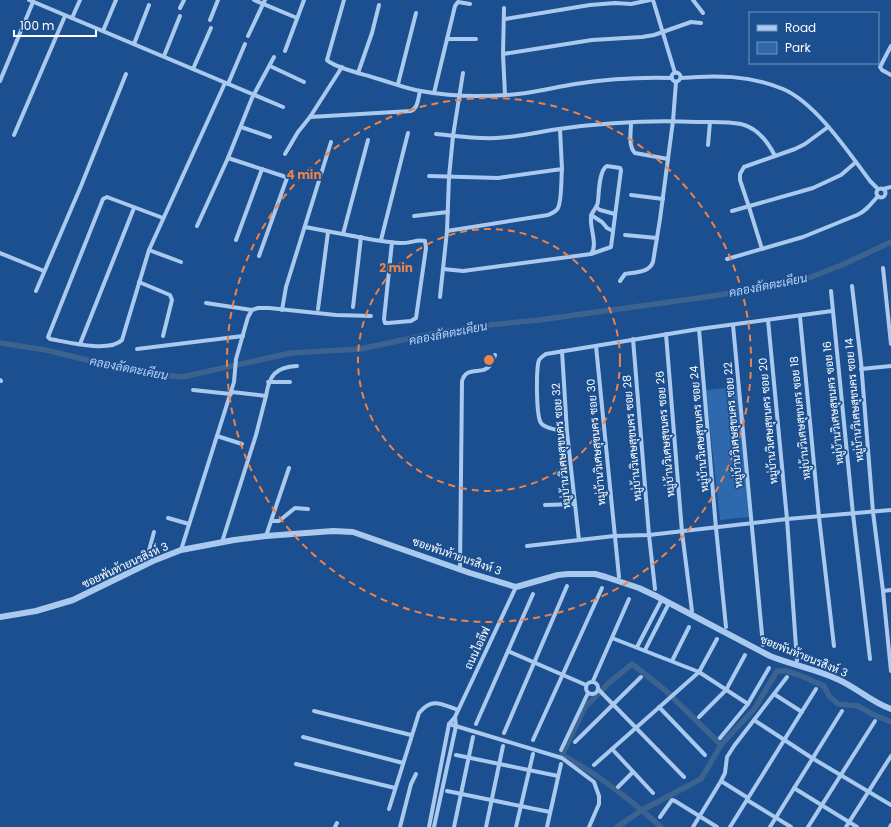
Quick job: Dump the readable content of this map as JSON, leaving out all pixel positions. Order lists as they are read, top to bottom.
{
  "streets": {
    "street": [
      "หมู่บ้านวิเศษสุขนคร ซอย 14",
      "หมู่บ้านวิเศษสุขนคร ซอย 16",
      "หมู่บ้านวิเศษสุขนคร ซอย 18",
      "หมู่บ้านวิเศษสุขนคร ซอย 20",
      "หมู่บ้านวิเศษสุขนคร ซอย 22",
      "หมู่บ้านวิเศษสุขนคร ซอย 24",
      "หมู่บ้านวิเศษสุขนคร ซอย 26",
      "หมู่บ้านวิเศษสุขนคร ซอย 28",
      "หมู่บ้านวิเศษสุขนคร ซอย 30",
      "หมู่บ้านวิเศษสุขนคร ซอย 32",
      "ซอยพันท้ายนรสิงห์ 3",
      "ถนนไอลีฟ"
    ]
  },
  "crossings": [
    ["ซอยพันท้ายนรสิงห์ 3", "ถนนไอลีฟ"]
  ],
  "water": ["คลองลัดตะเคียน"],
  "legend": ["Road", "Park"],
  "scale_bar": "100 m",
  "rings": ["4 min", "2 min"]
}
